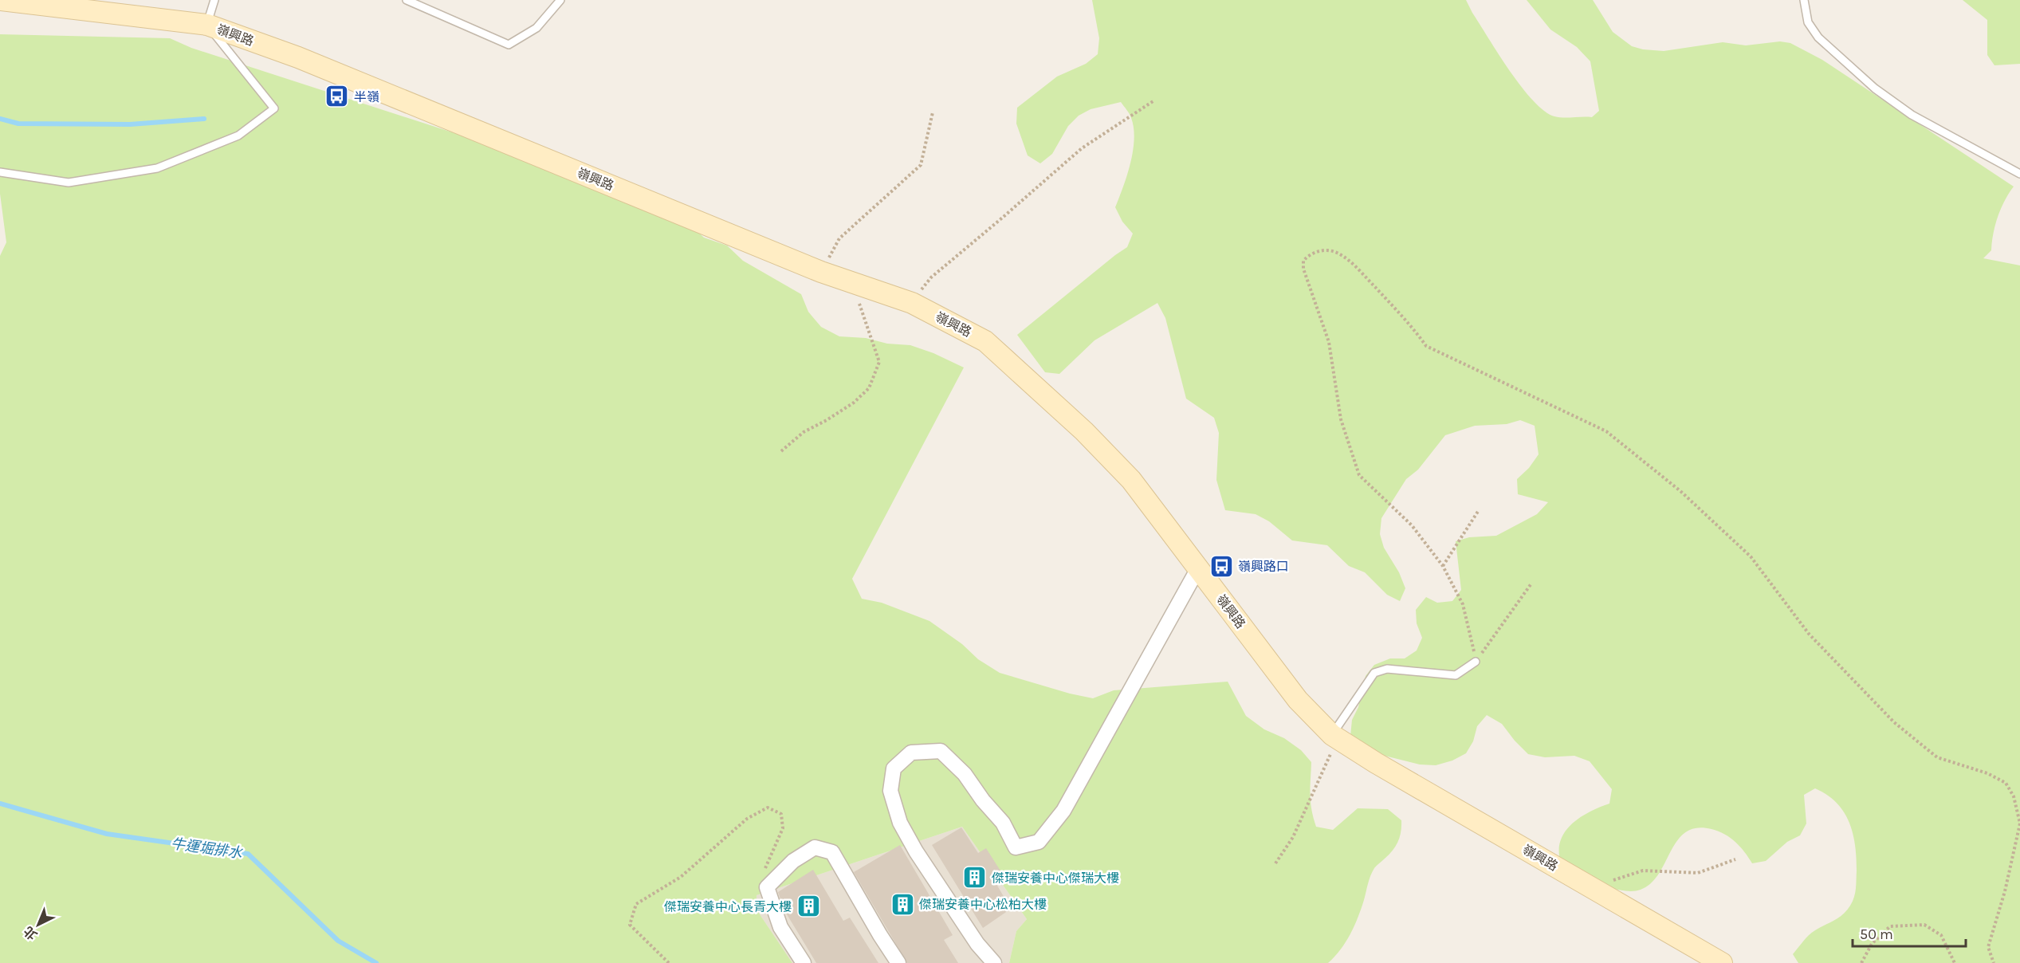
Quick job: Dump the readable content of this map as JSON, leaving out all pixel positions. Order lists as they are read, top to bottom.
{
  "streets": {
    "main road": ["嶺興路"]
  },
  "water": ["牛運堀排水"],
  "places": {
    "bus stop": ["半嶺", "嶺興路口"],
    "building": ["傑瑞安養中心傑瑞大樓", "傑瑞安養中心松柏大樓", "傑瑞安養中心長青大樓"]
  },
  "scale_bar": "50 m",
  "north": "bottom left"
}
